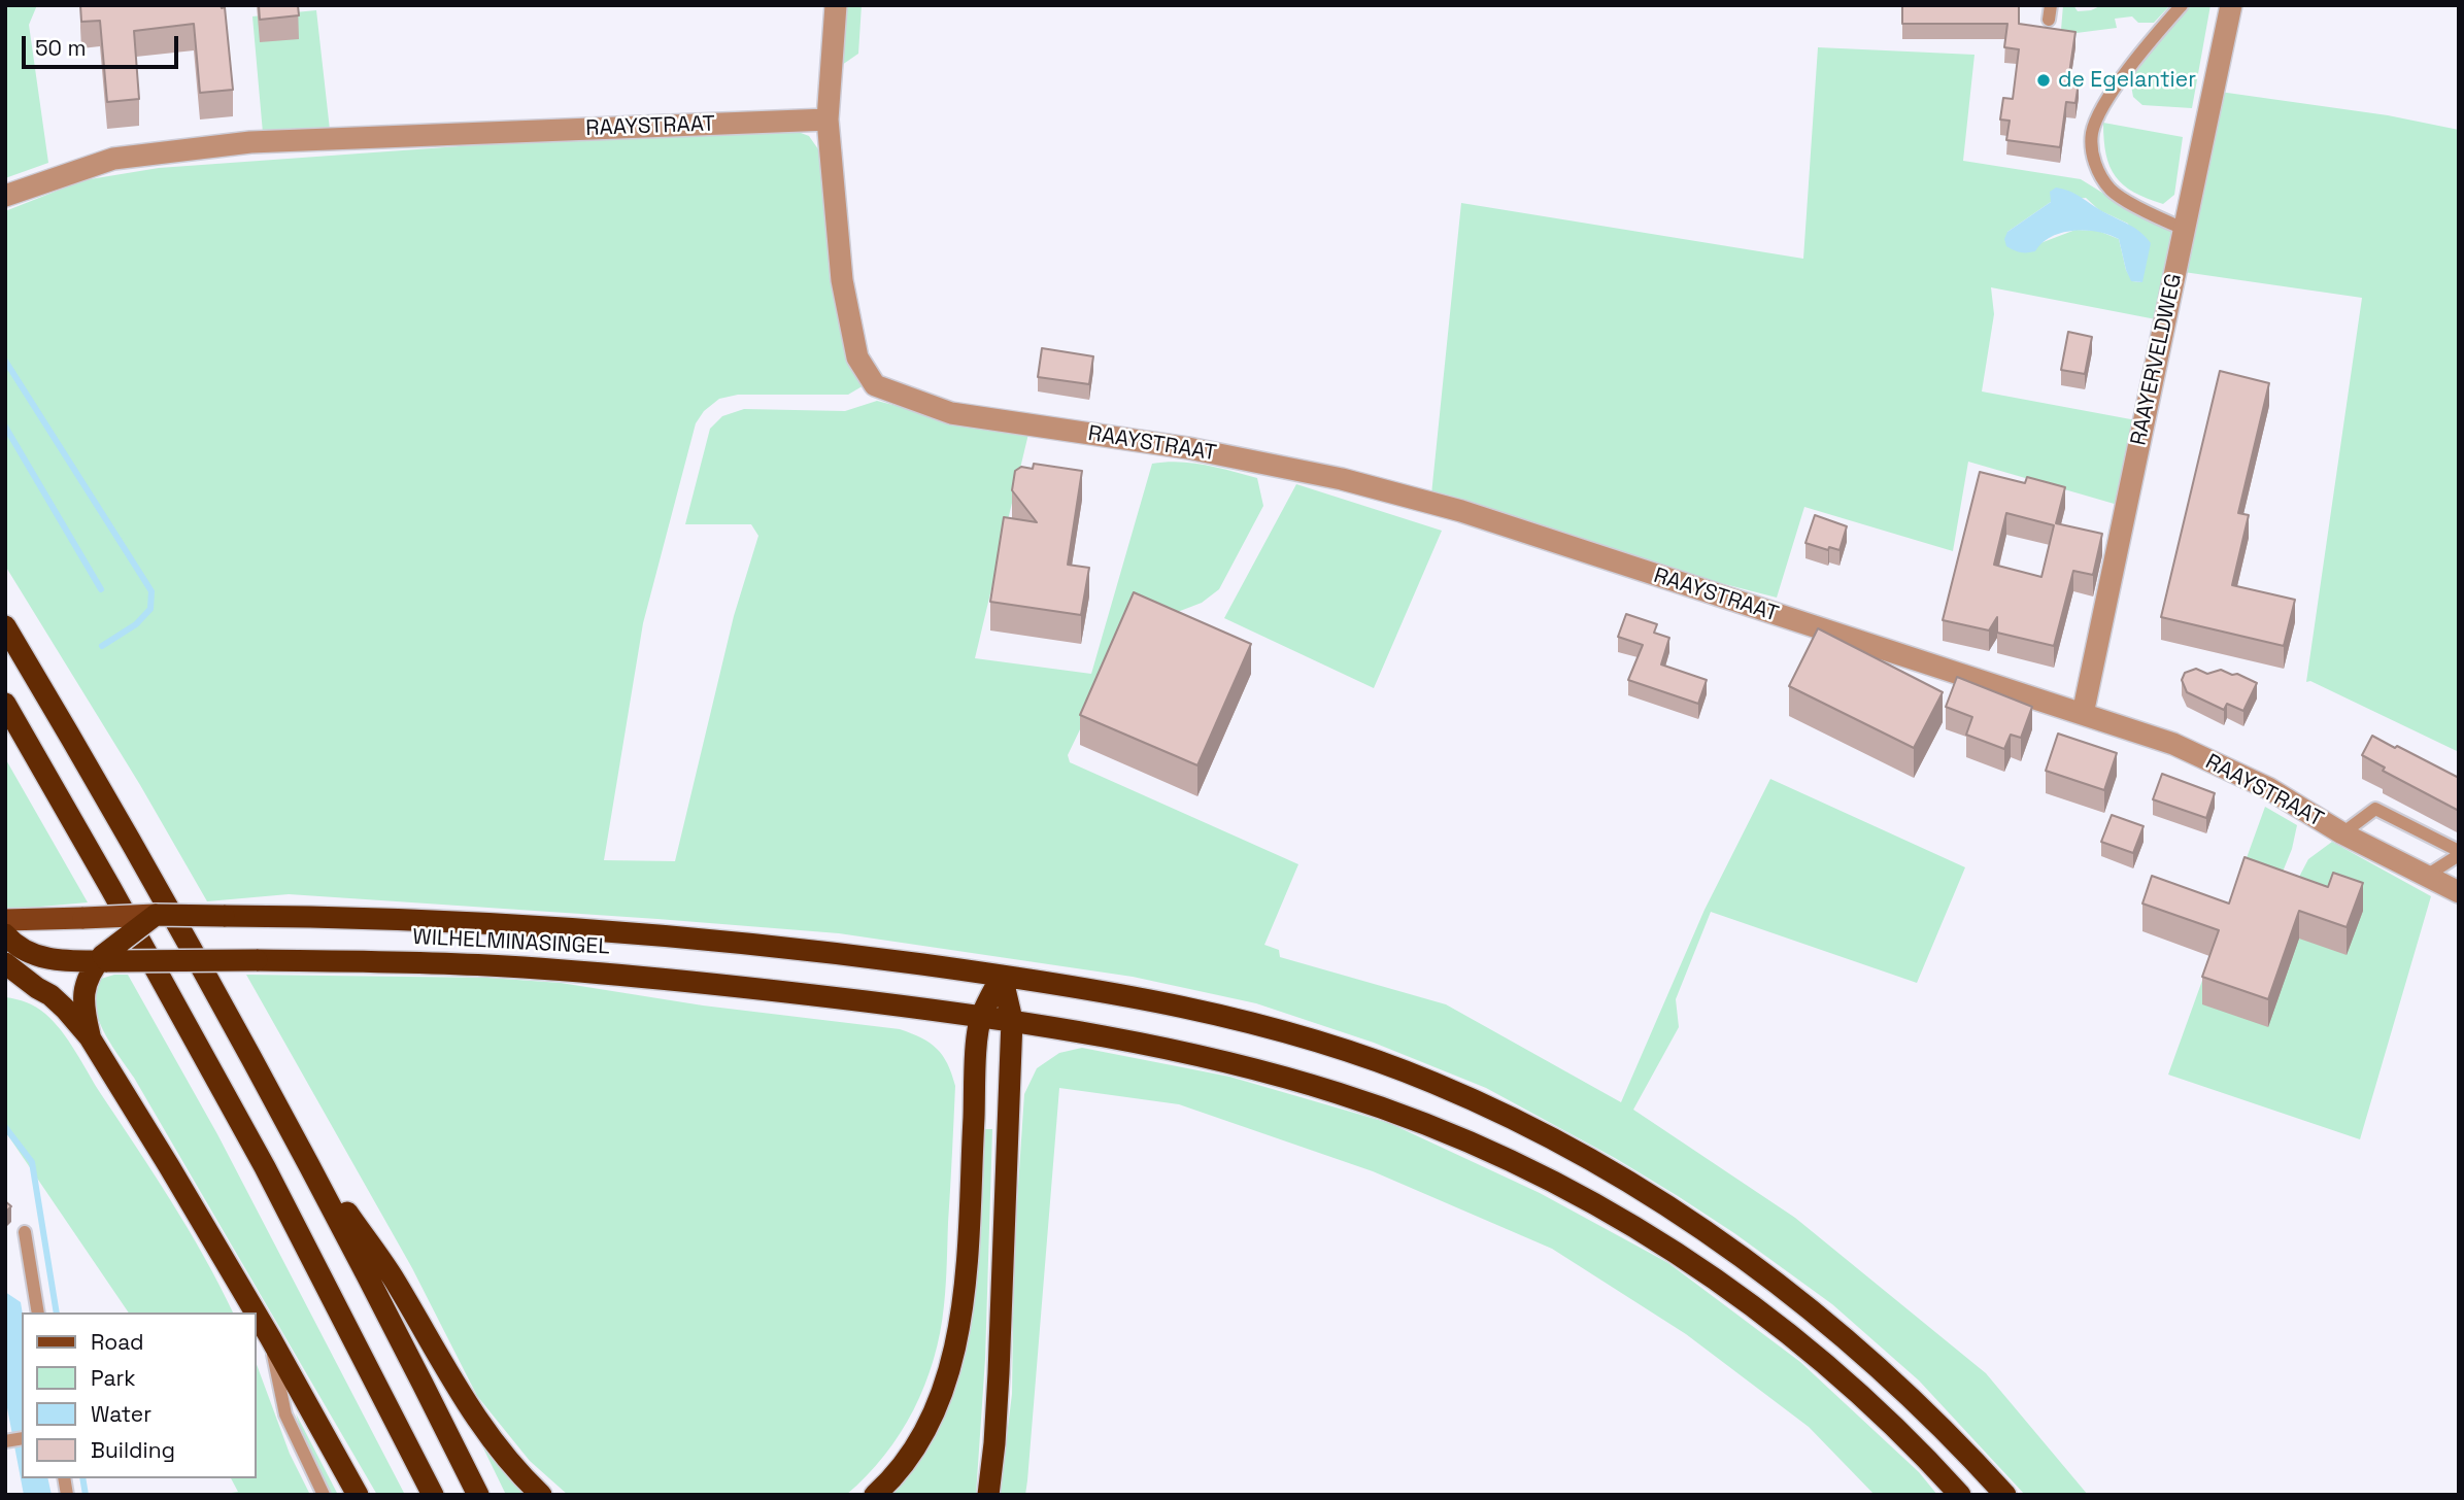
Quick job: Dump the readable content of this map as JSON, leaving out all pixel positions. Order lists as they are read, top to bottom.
{
  "streets": {
    "highway": ["WILHELMINASINGEL"],
    "street": ["RAAYSTRAAT", "RAAYERVELDWEG"]
  },
  "crossings": [
    ["RAAYSTRAAT", "RAAYERVELDWEG"]
  ],
  "places": ["de Egelantier"],
  "legend": [
    "Road",
    "Park",
    "Water",
    "Building"
  ],
  "scale_bar": "50 m"
}
